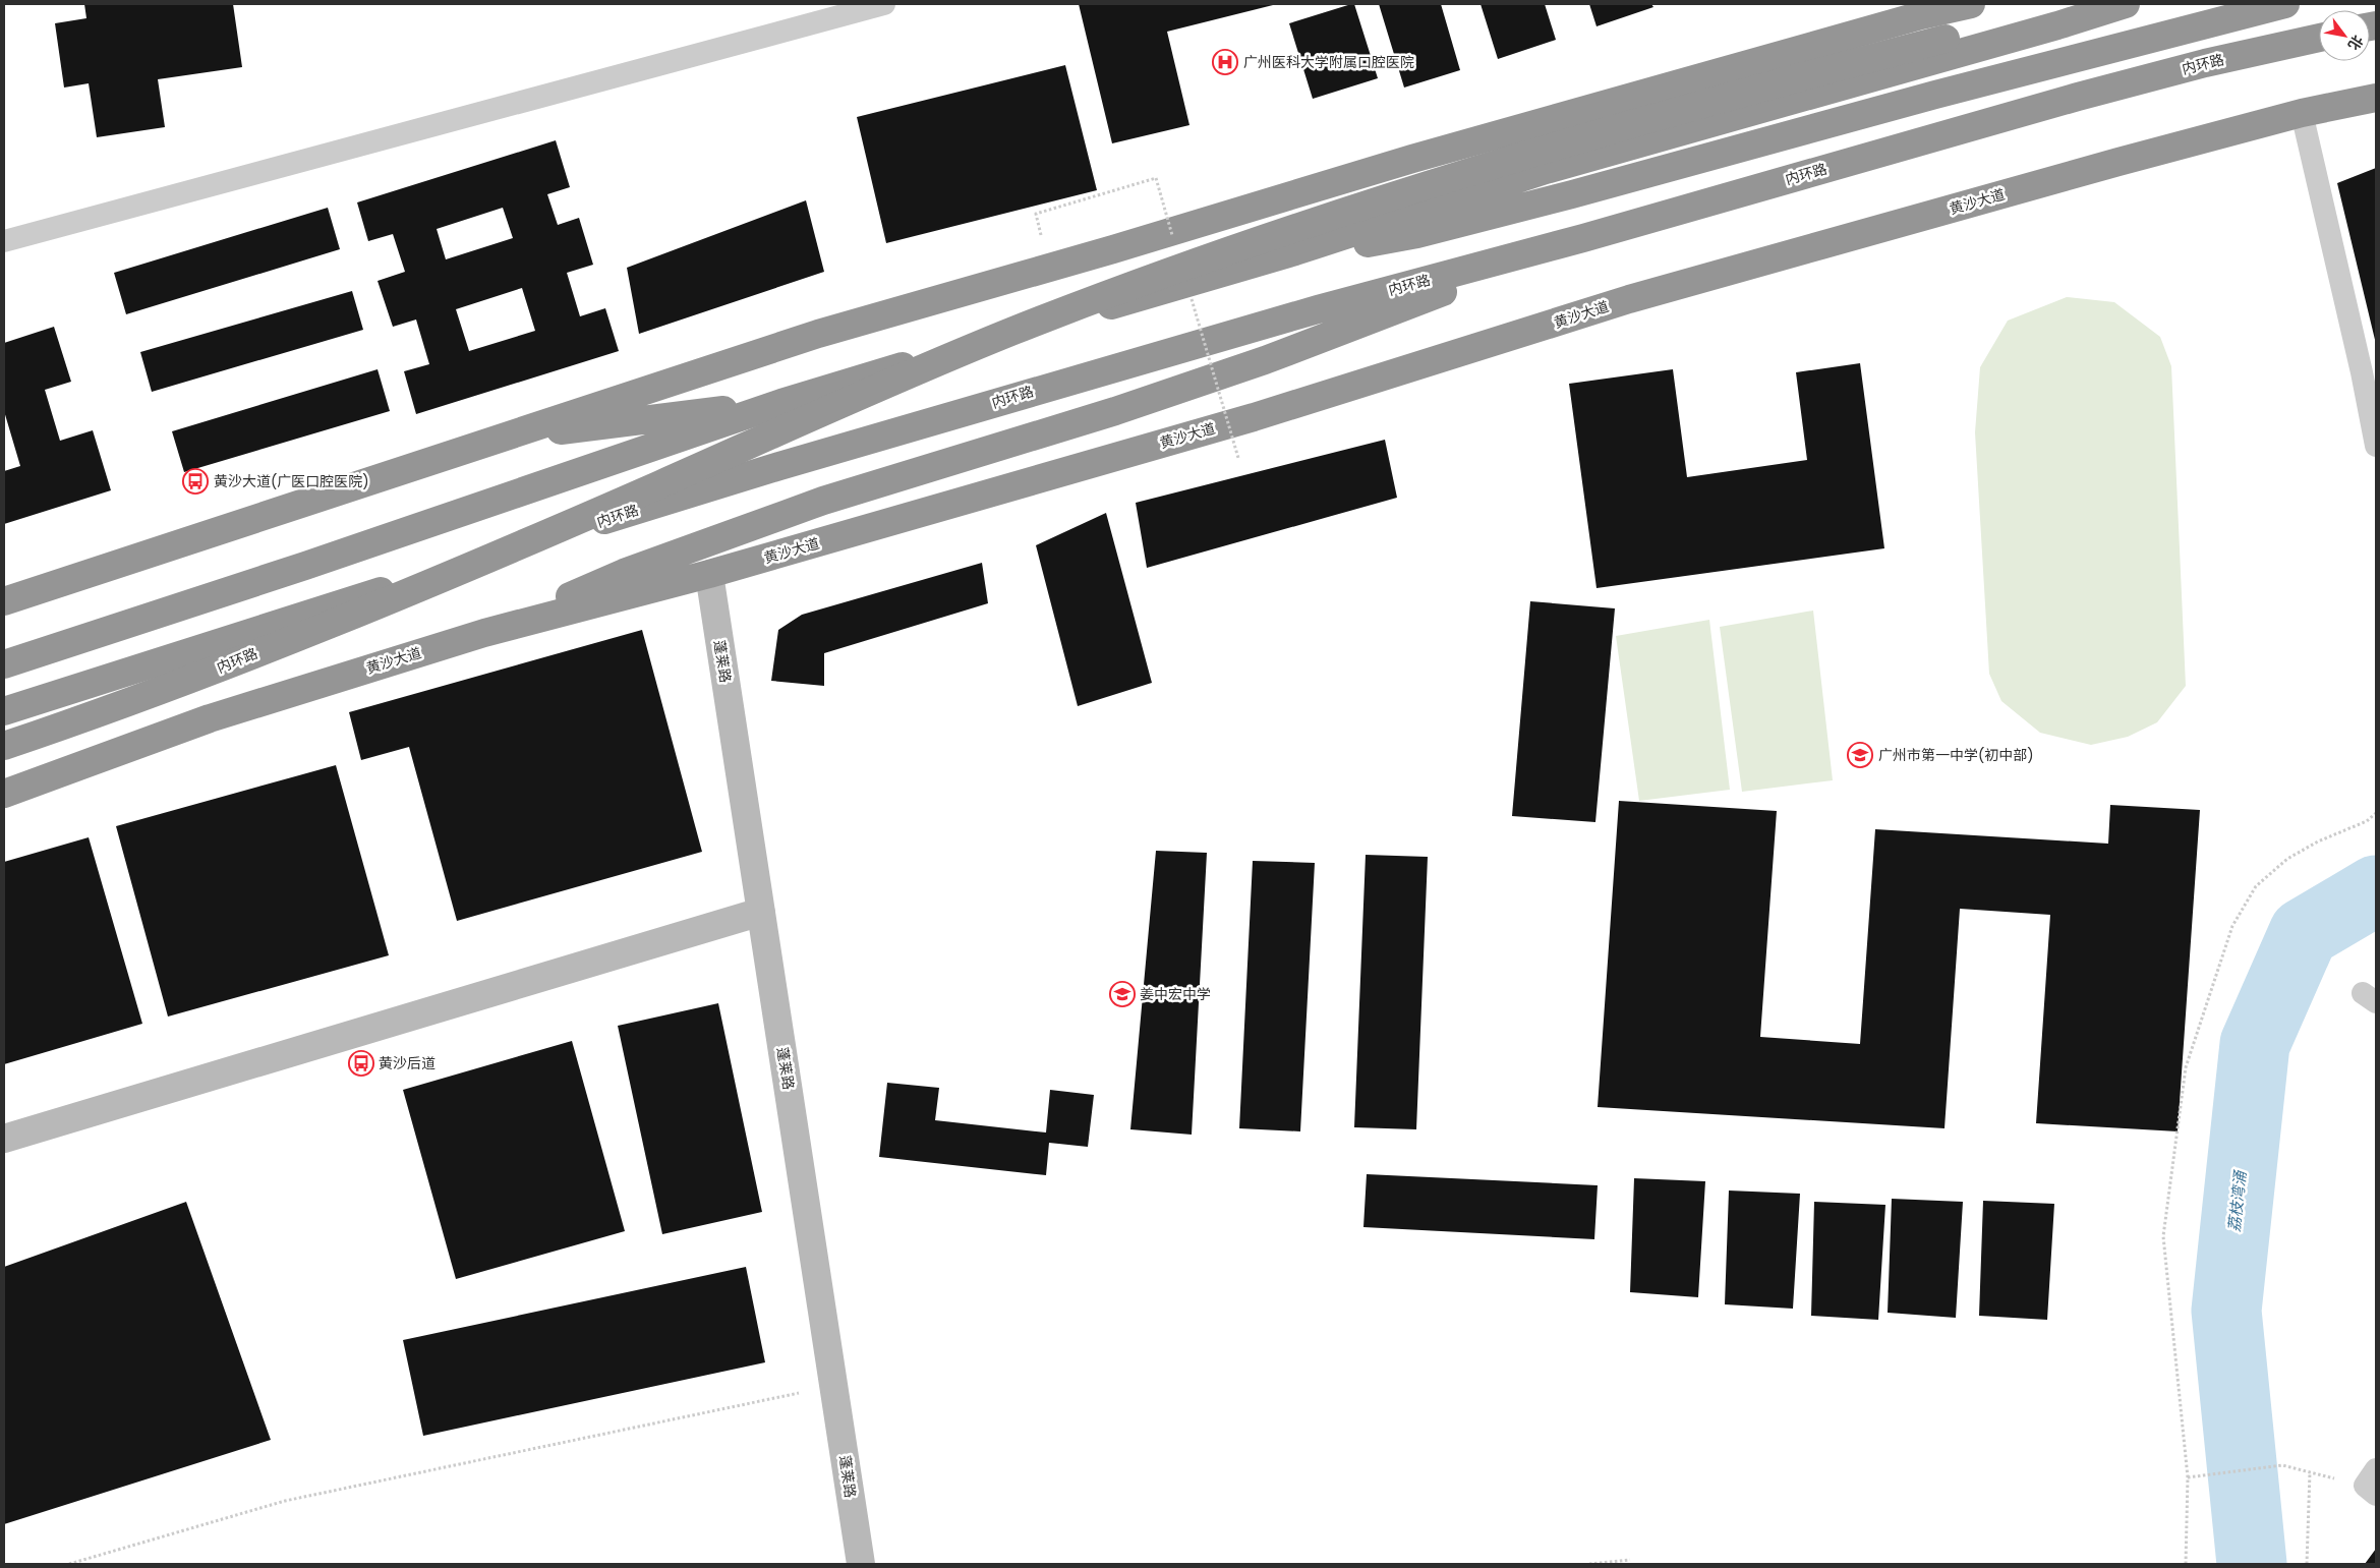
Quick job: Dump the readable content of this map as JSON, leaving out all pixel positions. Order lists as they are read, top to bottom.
{
  "streets": {
    "highway": ["内环路", "黄沙大道"],
    "street": ["蓬莱路"]
  },
  "crossings": [
    ["黄沙大道", "蓬莱路"]
  ],
  "water": ["荔枝湾涌"],
  "places": {
    "hospital": ["广州医科大学附属口腔医院"],
    "bus stop": ["黄沙大道(广医口腔医院)", "黄沙后道"],
    "school or university": ["广州市第一中学(初中部)", "姜中宏中学"]
  },
  "north": "bottom right"
}
